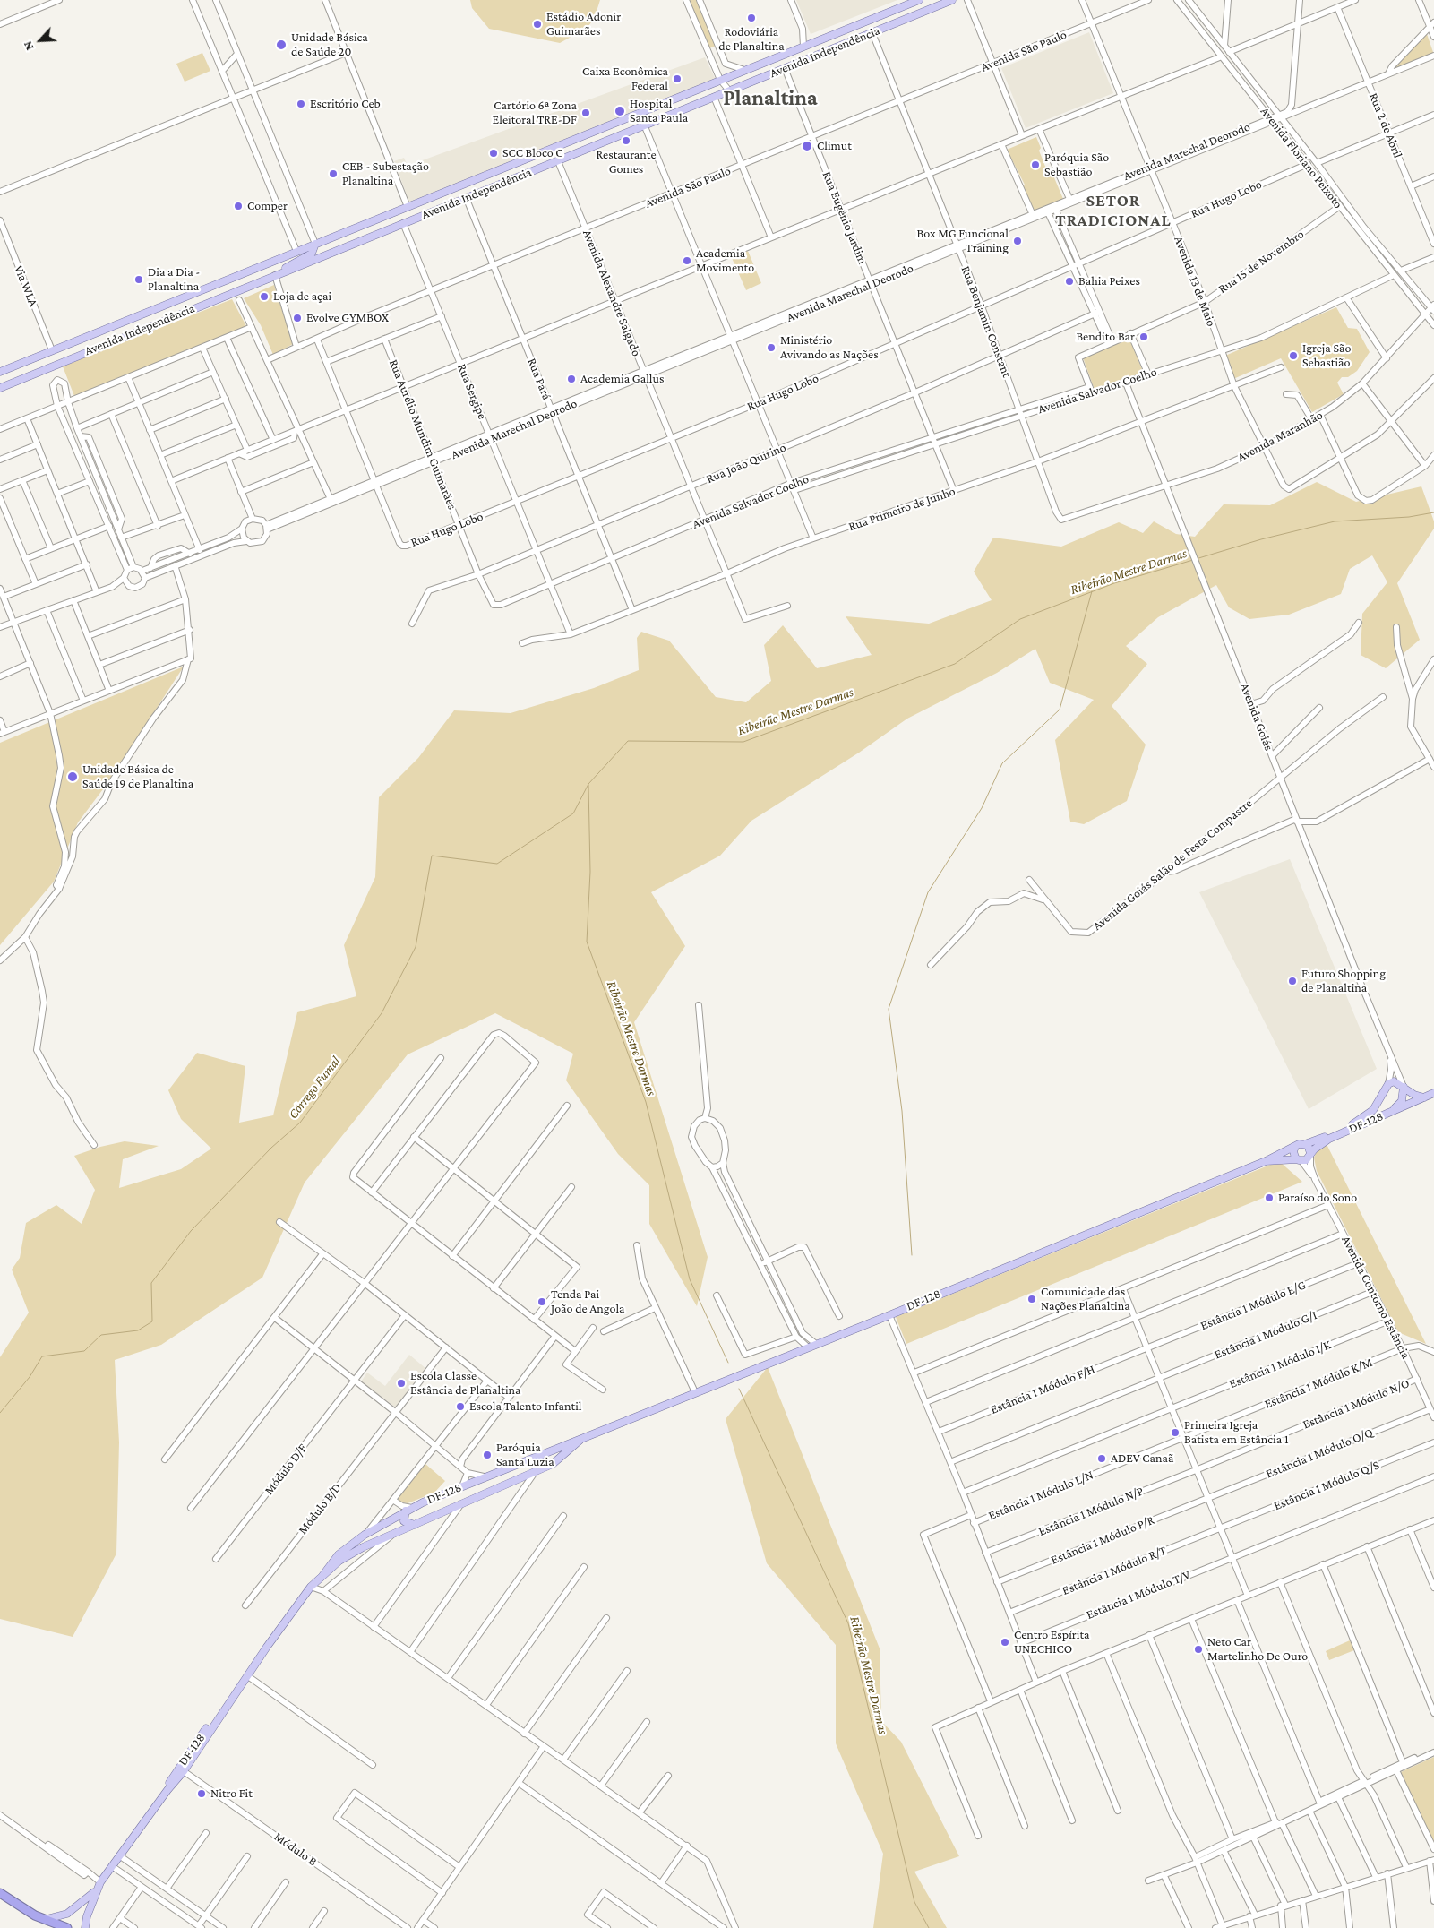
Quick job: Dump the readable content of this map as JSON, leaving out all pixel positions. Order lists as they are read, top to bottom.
{
  "streets": {
    "main road": ["Avenida Independência", "DF-128"],
    "street": [
      "Avenida São Paulo",
      "Rua 2 de Abril",
      "Avenida Marechal Deorodo",
      "Avenida Floriano Peixoto",
      "Rua Hugo Lobo",
      "Rua Eugênio Jardim",
      "Rua 15 de Novembro",
      "Avenida 13 de Maio",
      "Via WLA",
      "Avenida Alexandre Salgado",
      "Rua Benjamin Constant",
      "Rua Pará",
      "Avenida Salvador Coelho",
      "Rua Sergipe",
      "Rua Aurélio Mundim Guimarães",
      "Avenida Maranhão",
      "Rua João Quirino",
      "Rua Primeiro de Junho",
      "Avenida Goiás",
      "Avenida Goiás Salão de Festa Compastre",
      "Avenida Contorno Estância",
      "Estância 1 Módulo E/G",
      "Estância 1 Módulo G/I",
      "Estância 1 Módulo I/K",
      "Estância 1 Módulo K/M",
      "Estância 1 Módulo F/H",
      "Estância 1 Módulo N/O",
      "Estância 1 Módulo O/Q",
      "Módulo D/F",
      "Estância 1 Módulo Q/S",
      "Estância 1 Módulo L/N",
      "Módulo B/D",
      "Estância 1 Módulo N/P",
      "Estância 1 Módulo P/R",
      "Estância 1 Módulo R/T",
      "Estância 1 Módulo T/V",
      "Módulo B"
    ]
  },
  "crossings": [
    ["Avenida São Paulo", "Rua Eugênio Jardim"],
    ["Avenida São Paulo", "Avenida 13 de Maio"],
    ["Avenida São Paulo", "Avenida Alexandre Salgado"],
    ["Avenida São Paulo", "Rua Benjamin Constant"],
    ["Avenida São Paulo", "Rua Pará"],
    ["Avenida São Paulo", "Rua Sergipe"],
    ["Avenida Independência", "Rua Eugênio Jardim"],
    ["Avenida Independência", "Via WLA"],
    ["Avenida Independência", "Avenida Alexandre Salgado"],
    ["Avenida Independência", "Rua Benjamin Constant"],
    ["Avenida Independência", "Rua Pará"],
    ["Avenida Independência", "Rua Sergipe"],
    ["Rua 2 de Abril", "Avenida Marechal Deorodo"],
    ["Avenida Marechal Deorodo", "Avenida Floriano Peixoto"],
    ["Avenida Marechal Deorodo", "Rua Hugo Lobo"],
    ["Avenida Marechal Deorodo", "Rua Eugênio Jardim"],
    ["Avenida Marechal Deorodo", "Avenida 13 de Maio"],
    ["Avenida Marechal Deorodo", "Avenida Alexandre Salgado"],
    ["Avenida Marechal Deorodo", "Rua Benjamin Constant"],
    ["Avenida Marechal Deorodo", "Rua Pará"],
    ["Avenida Marechal Deorodo", "Rua Sergipe"],
    ["Avenida Marechal Deorodo", "Rua Aurélio Mundim Guimarães"],
    ["Avenida Floriano Peixoto", "Rua Hugo Lobo"],
    ["Avenida Floriano Peixoto", "Rua 15 de Novembro"],
    ["Avenida Floriano Peixoto", "Avenida Salvador Coelho"],
    ["Avenida Floriano Peixoto", "Avenida Maranhão"],
    ["Rua Hugo Lobo", "Rua Eugênio Jardim"],
    ["Rua Hugo Lobo", "Avenida 13 de Maio"],
    ["Rua Hugo Lobo", "Avenida Alexandre Salgado"],
    ["Rua Hugo Lobo", "Rua Benjamin Constant"],
    ["Rua Hugo Lobo", "Rua Pará"],
    ["Rua Hugo Lobo", "Rua Sergipe"],
    ["Rua Hugo Lobo", "Rua Aurélio Mundim Guimarães"],
    ["Rua Eugênio Jardim", "Avenida Salvador Coelho"],
    ["Rua Eugênio Jardim", "Rua João Quirino"],
    ["Rua Eugênio Jardim", "Rua Primeiro de Junho"],
    ["Rua 15 de Novembro", "Avenida 13 de Maio"],
    ["Rua 15 de Novembro", "Avenida Salvador Coelho"],
    ["Avenida 13 de Maio", "Avenida Salvador Coelho"],
    ["Avenida 13 de Maio", "Avenida Maranhão"],
    ["Avenida 13 de Maio", "Rua Primeiro de Junho"],
    ["Avenida Alexandre Salgado", "Avenida Salvador Coelho"],
    ["Avenida Alexandre Salgado", "Rua João Quirino"],
    ["Avenida Alexandre Salgado", "Rua Primeiro de Junho"],
    ["Rua Benjamin Constant", "Avenida Salvador Coelho"],
    ["Rua Benjamin Constant", "Avenida Maranhão"],
    ["Rua Benjamin Constant", "Rua João Quirino"],
    ["Rua Benjamin Constant", "Rua Primeiro de Junho"],
    ["Rua Pará", "Avenida Salvador Coelho"],
    ["Rua Pará", "Rua João Quirino"],
    ["Rua Pará", "Rua Primeiro de Junho"],
    ["Avenida Salvador Coelho", "Rua Sergipe"],
    ["Avenida Salvador Coelho", "Rua Aurélio Mundim Guimarães"],
    ["Avenida Salvador Coelho", "Avenida Goiás"],
    ["Rua Sergipe", "Rua João Quirino"],
    ["Rua Sergipe", "Rua Primeiro de Junho"],
    ["Rua Aurélio Mundim Guimarães", "Rua João Quirino"],
    ["Avenida Maranhão", "Avenida Goiás"],
    ["Rua Primeiro de Junho", "Avenida Goiás"],
    ["Avenida Goiás", "Avenida Goiás Salão de Festa Compastre"],
    ["Avenida Goiás", "DF-128"],
    ["DF-128", "Avenida Contorno Estância"],
    ["DF-128", "Módulo B"],
    ["Avenida Contorno Estância", "Estância 1 Módulo E/G"],
    ["Avenida Contorno Estância", "Estância 1 Módulo G/I"],
    ["Avenida Contorno Estância", "Estância 1 Módulo I/K"],
    ["Avenida Contorno Estância", "Estância 1 Módulo K/M"],
    ["Avenida Contorno Estância", "Estância 1 Módulo N/O"],
    ["Avenida Contorno Estância", "Estância 1 Módulo O/Q"],
    ["Estância 1 Módulo E/G", "Estância 1 Módulo F/H"],
    ["Estância 1 Módulo K/M", "Estância 1 Módulo L/N"],
    ["Estância 1 Módulo N/O", "Estância 1 Módulo N/P"],
    ["Estância 1 Módulo O/Q", "Estância 1 Módulo P/R"],
    ["Estância 1 Módulo Q/S", "Estância 1 Módulo R/T"]
  ],
  "districts": ["Planaltina", "SETOR TRADICIONAL"],
  "water": ["Ribeirão Mestre Darmas", "Córrego Fumal"],
  "places": [
    "Rodoviária de Planaltina",
    "Estádio Adonir Guimarães",
    "Unidade Básica de Saúde 20",
    "Caixa Econômica Federal",
    "Escritório Ceb",
    "Hospital Santa Paula",
    "Cartório 6ª Zona Eleitoral TRE-DF",
    "Restaurante Gomes",
    "Climut",
    "SCC Bloco C",
    "Paróquia São Sebastião",
    "CEB - Subestação Planaltina",
    "Comper",
    "Box MG Funcional Training",
    "Academia Movimento",
    "Dia a Dia - Planaltina",
    "Bahia Peixes",
    "Loja de açai",
    "Evolve GYMBOX",
    "Bendito Bar",
    "Ministério Avivando as Nações",
    "Igreja São Sebastião",
    "Academia Gallus",
    "Unidade Básica de Saúde 19 de Planaltina",
    "Futuro Shopping de Planaltina",
    "Paraíso do Sono",
    "Comunidade das Nações Planaltina",
    "Tenda Pai João de Angola",
    "Escola Classe Estância de Planaltina",
    "Escola Talento Infantil",
    "Primeira Igreja Batista em Estância 1",
    "Paróquia Santa Luzia",
    "ADEV Canaã",
    "Centro Espírita UNECHICO",
    "Neto Car Martelinho De Ouro",
    "Nitro Fit"
  ],
  "north": "bottom left"
}
